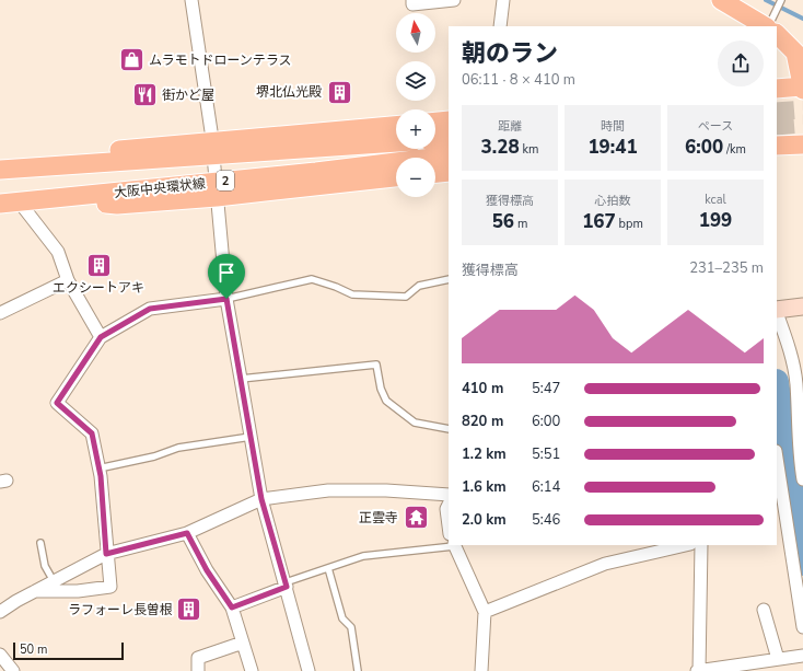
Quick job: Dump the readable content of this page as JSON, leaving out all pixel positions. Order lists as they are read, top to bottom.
{
  "streets": {
    "main road": ["2", "大阪中央環状線"]
  },
  "crossings": [
    ["2", "大阪中央環状線"]
  ],
  "places": {
    "shop": ["ムラモトドローンテラス"],
    "building": ["堺北仏光殿", "エクシートアキ", "ラフォーレ長曽根"],
    "restaurant": ["街かど屋"],
    "temple": ["正雲寺"]
  },
  "scale_bar": "50 m",
  "north": "top",
  "page": {
    "map_buttons": ["+", "−"],
    "heading": ["朝のラン", "06:11 · 8 × 410 m"],
    "stats": [
      ["距離", "3.28 km"],
      ["時間", "19:41"],
      ["ペース", "6:00 /km"],
      ["獲得標高", "56 m"],
      ["心拍数", "167 bpm"],
      ["kcal", "199"]
    ],
    "chart": ["獲得標高", "231–235 m"],
    "list": [
      {
        "name": "410 m",
        "note": "5:47"
      },
      {
        "name": "820 m",
        "note": "6:00"
      },
      {
        "name": "1.2 km",
        "note": "5:51"
      },
      {
        "name": "1.6 km",
        "note": "6:14"
      },
      {
        "name": "2.0 km",
        "note": "5:46"
      }
    ],
    "scale": "50 m"
  }
}
